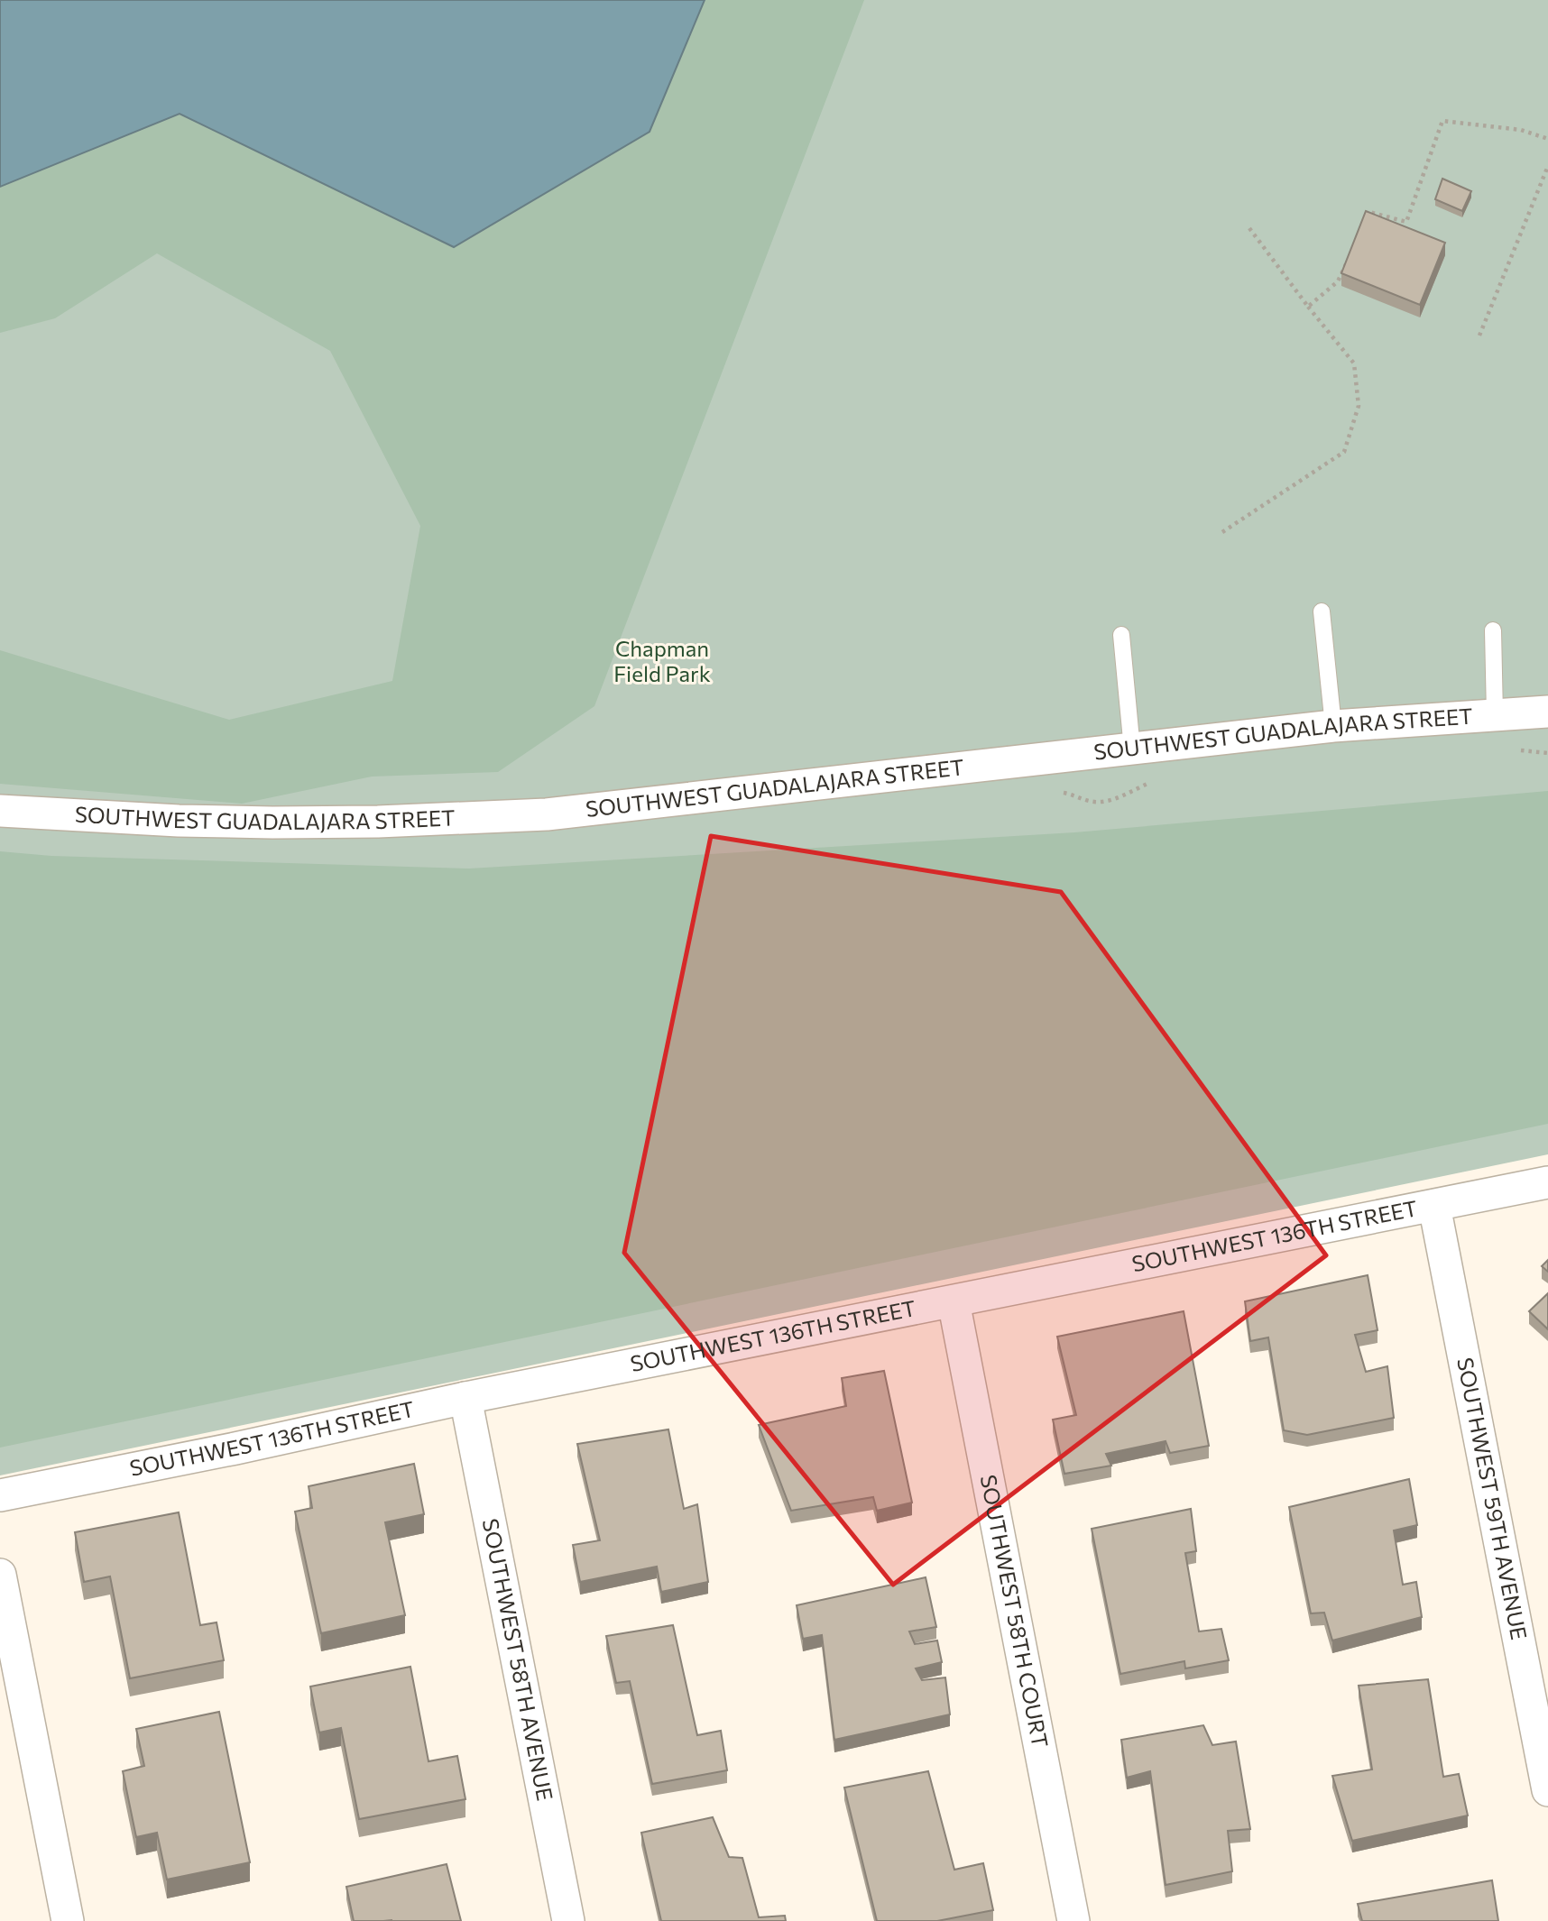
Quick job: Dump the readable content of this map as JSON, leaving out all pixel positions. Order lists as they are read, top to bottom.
{
  "streets": {
    "street": [
      "SOUTHWEST GUADALAJARA STREET",
      "SOUTHWEST 136TH STREET",
      "SOUTHWEST 59TH AVENUE",
      "SOUTHWEST 58TH COURT",
      "SOUTHWEST 58TH AVENUE"
    ]
  },
  "crossings": [
    ["SOUTHWEST 136TH STREET", "SOUTHWEST 59TH AVENUE"],
    ["SOUTHWEST 136TH STREET", "SOUTHWEST 58TH COURT"],
    ["SOUTHWEST 136TH STREET", "SOUTHWEST 58TH AVENUE"]
  ],
  "parks": ["Chapman Field Park"]
}
